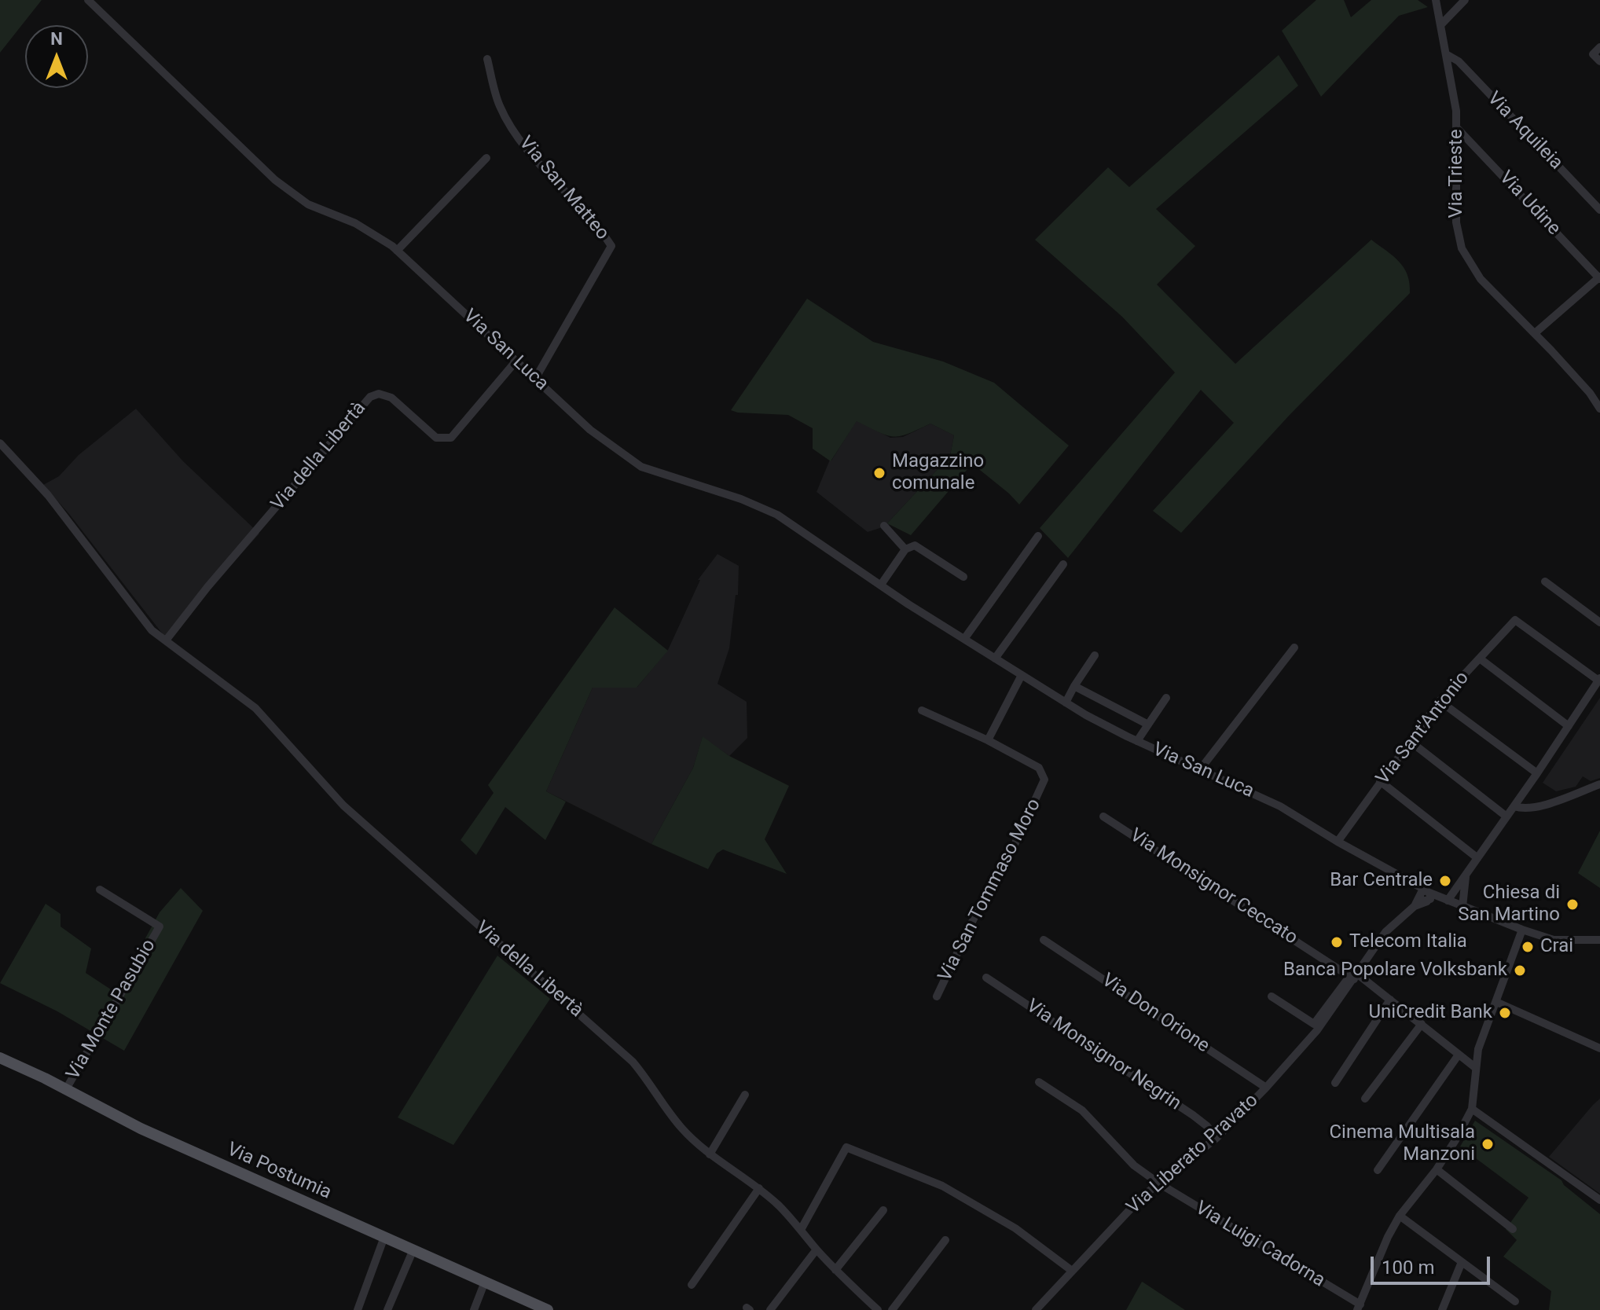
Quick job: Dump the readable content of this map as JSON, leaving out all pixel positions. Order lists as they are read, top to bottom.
{
  "streets": {
    "main road": ["Via Postumia"],
    "street": [
      "Via Aquileia",
      "Via Trieste",
      "Via San Matteo",
      "Via Udine",
      "Via San Luca",
      "Via della Libertà",
      "Via Sant'Antonio",
      "Via Monsignor Ceccato",
      "Via San Tommaso Moro",
      "Via Monte Pasubio",
      "Via Don Orione",
      "Via Monsignor Negrin",
      "Via Liberato Pravato",
      "Via Luigi Cadorna"
    ]
  },
  "crossings": [
    ["Via Aquileia", "Via Trieste"],
    ["Via Trieste", "Via Udine"],
    ["Via San Matteo", "Via San Luca"],
    ["Via San Luca", "Via della Libertà"],
    ["Via San Luca", "Via Sant'Antonio"],
    ["Via San Luca", "Via Liberato Pravato"],
    ["Via Monsignor Ceccato", "Via Liberato Pravato"],
    ["Via Monte Pasubio", "Via Postumia"],
    ["Via Don Orione", "Via Liberato Pravato"],
    ["Via Monsignor Negrin", "Via Liberato Pravato"],
    ["Via Liberato Pravato", "Via Luigi Cadorna"]
  ],
  "places": [
    "Magazzino comunale",
    "Bar Centrale",
    "Chiesa di San Martino",
    "Telecom Italia",
    "Crai",
    "Banca Popolare Volksbank",
    "UniCredit Bank",
    "Cinema Multisala Manzoni"
  ],
  "scale_bar": "100 m",
  "north": "top"
}
